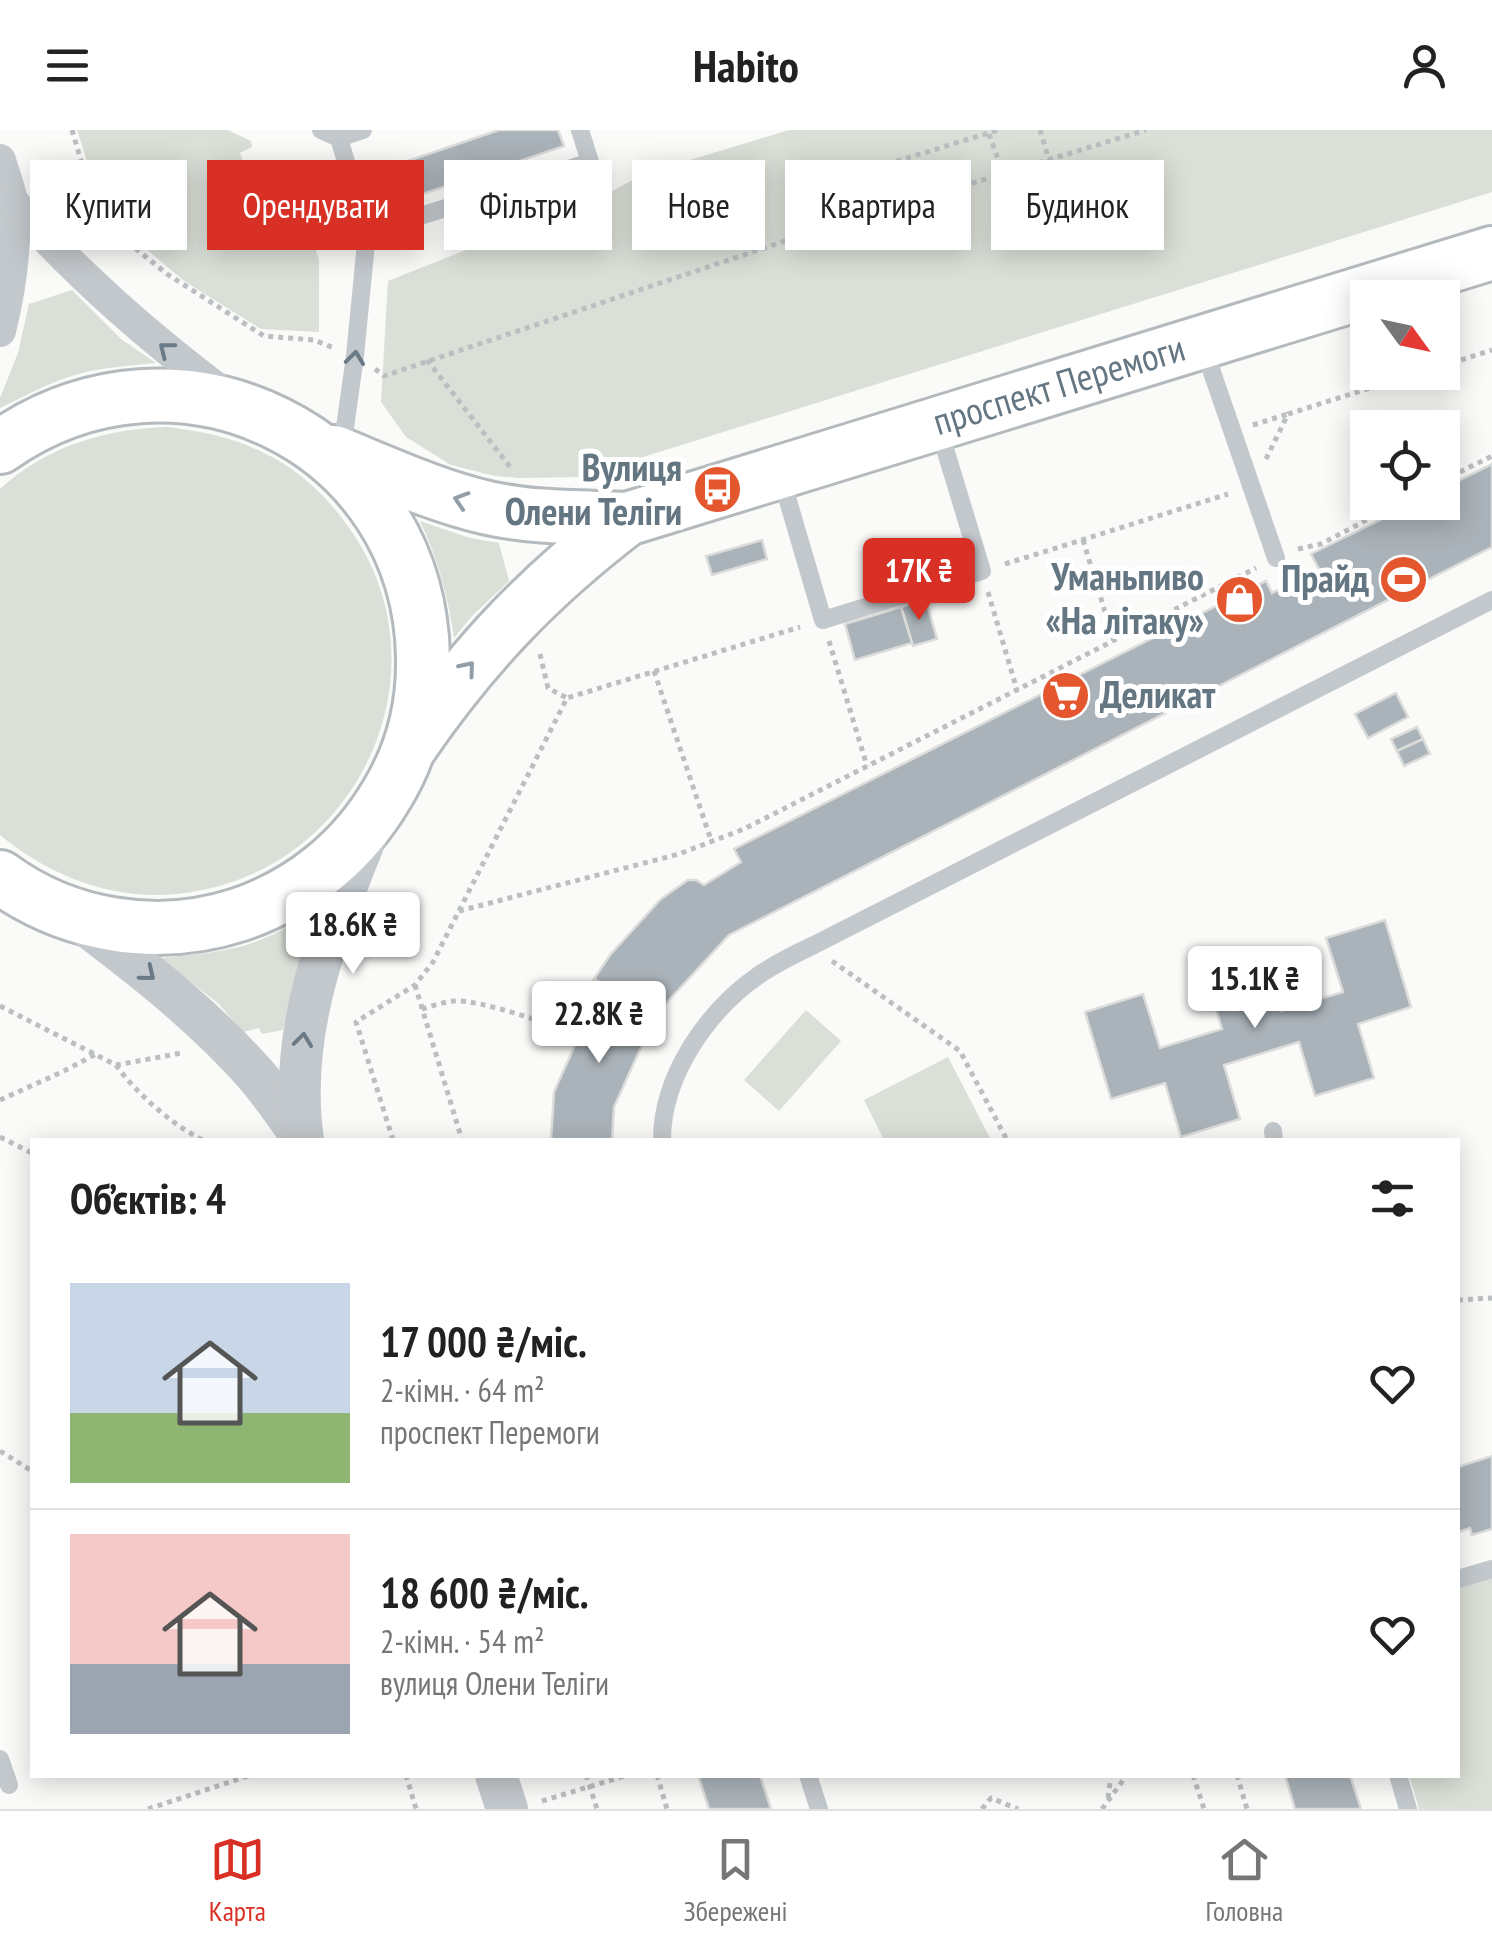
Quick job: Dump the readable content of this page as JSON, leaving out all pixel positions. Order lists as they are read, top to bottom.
{
  "streets": {
    "main road": ["проспект Перемоги"]
  },
  "places": {
    "bus stop": ["Вулиця Олени Теліги"],
    "sports": ["Прайд"],
    "shop": ["Уманьпиво «На літаку»"],
    "supermarket": ["Деликат"]
  },
  "north": "bottom right",
  "page": {
    "header": "Habito",
    "chip": [
      "Купити",
      "Орендувати",
      "Фільтри",
      "Нове",
      "Квартира",
      "Будинок"
    ],
    "price": [
      "17K ₴",
      "18.6K ₴",
      "15.1K ₴",
      "22.8K ₴"
    ],
    "heading": "Об’єктів: 4",
    "list": [
      {
        "name": "17 000 ₴/міс.",
        "note": "2-кімн. · 64 m² · проспект Перемоги"
      },
      {
        "name": "18 600 ₴/міс.",
        "note": "2-кімн. · 54 m² · вулиця Олени Теліги"
      }
    ],
    "tabs": ["Карта", "Збережені", "Головна"]
  }
}
